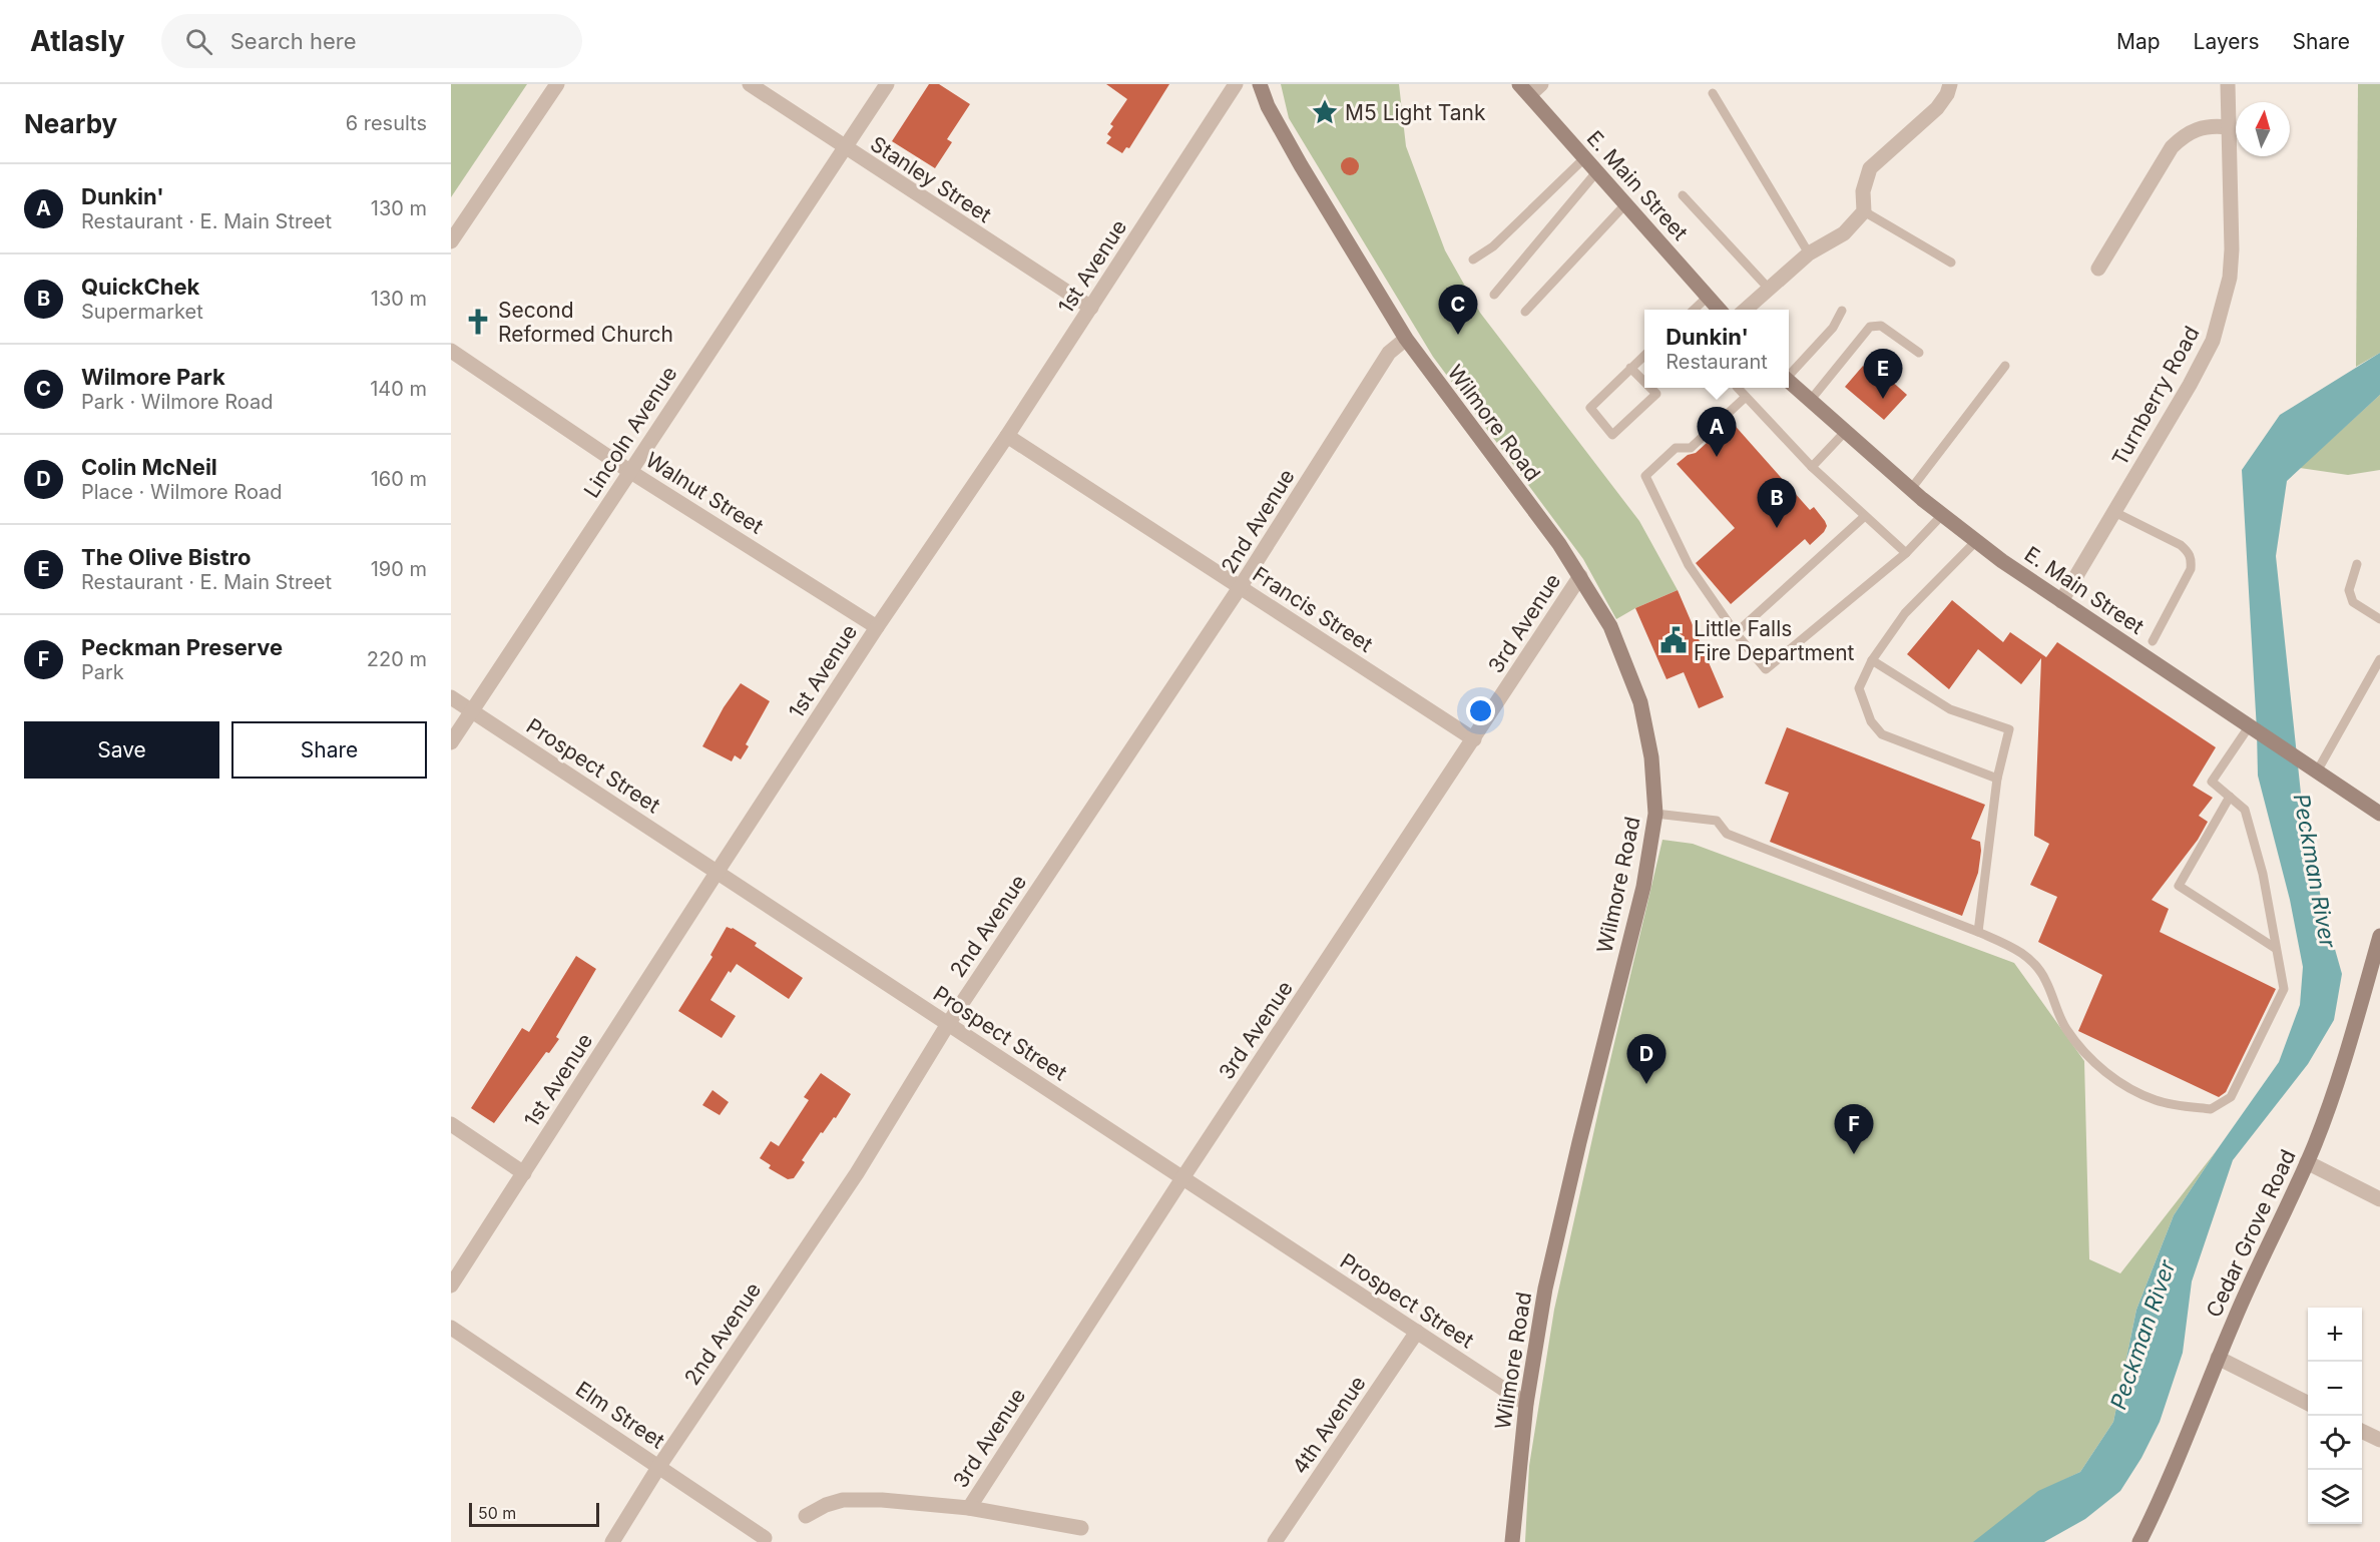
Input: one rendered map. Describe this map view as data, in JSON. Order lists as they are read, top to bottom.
{
  "streets": {
    "street": [
      "Stanley Street",
      "E. Main Street",
      "1st Avenue",
      "Turnberry Road",
      "Wilmore Road",
      "Lincoln Avenue",
      "Walnut Street",
      "2nd Avenue",
      "Francis Street",
      "3rd Avenue",
      "Prospect Street",
      "Cedar Grove Road",
      "Elm Street",
      "4th Avenue"
    ]
  },
  "crossings": [
    ["Stanley Street", "1st Avenue"],
    ["Stanley Street", "Lincoln Avenue"],
    ["E. Main Street", "Turnberry Road"],
    ["1st Avenue", "Walnut Street"],
    ["1st Avenue", "Francis Street"],
    ["1st Avenue", "Prospect Street"],
    ["Wilmore Road", "2nd Avenue"],
    ["Wilmore Road", "3rd Avenue"],
    ["Wilmore Road", "Prospect Street"],
    ["Lincoln Avenue", "Walnut Street"],
    ["Lincoln Avenue", "Prospect Street"],
    ["2nd Avenue", "Francis Street"],
    ["2nd Avenue", "Prospect Street"],
    ["2nd Avenue", "Elm Street"],
    ["Francis Street", "3rd Avenue"],
    ["3rd Avenue", "Prospect Street"],
    ["Prospect Street", "4th Avenue"]
  ],
  "water": ["Peckman River"],
  "places": {
    "place": ["M5 Light Tank"],
    "church": ["Second Reformed Church"],
    "public building": ["Little Falls Fire Department"]
  },
  "scale_bar": "50 m",
  "north": "top",
  "page": {
    "header": "Atlasly",
    "search": "Search here",
    "nav": ["Map", "Layers", "Share"],
    "heading": ["Nearby", "6 results"],
    "list": [
      {
        "mark": "A",
        "name": "Dunkin'",
        "note": "Restaurant · E. Main Street",
        "value": "130 m"
      },
      {
        "mark": "B",
        "name": "QuickChek",
        "note": "Supermarket",
        "value": "130 m"
      },
      {
        "mark": "C",
        "name": "Wilmore Park",
        "note": "Park · Wilmore Road",
        "value": "140 m"
      },
      {
        "mark": "D",
        "name": "Colin McNeil",
        "note": "Place · Wilmore Road",
        "value": "160 m"
      },
      {
        "mark": "E",
        "name": "The Olive Bistro",
        "note": "Restaurant · E. Main Street",
        "value": "190 m"
      },
      {
        "mark": "F",
        "name": "Peckman Preserve",
        "note": "Park",
        "value": "220 m"
      }
    ],
    "pins": [
      "C",
      "E",
      "A",
      "B",
      "D",
      "F"
    ],
    "popup": ["Dunkin'", "Restaurant"],
    "buttons": ["Save", "Share"],
    "map_buttons": ["+", "−"],
    "scale": "50 m"
  }
}
